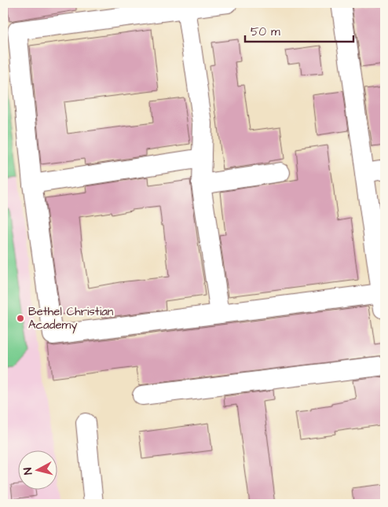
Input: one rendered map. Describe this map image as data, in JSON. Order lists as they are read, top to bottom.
{
  "places": ["Bethel Christian Academy"],
  "scale_bar": "50 m",
  "north": "left"
}
